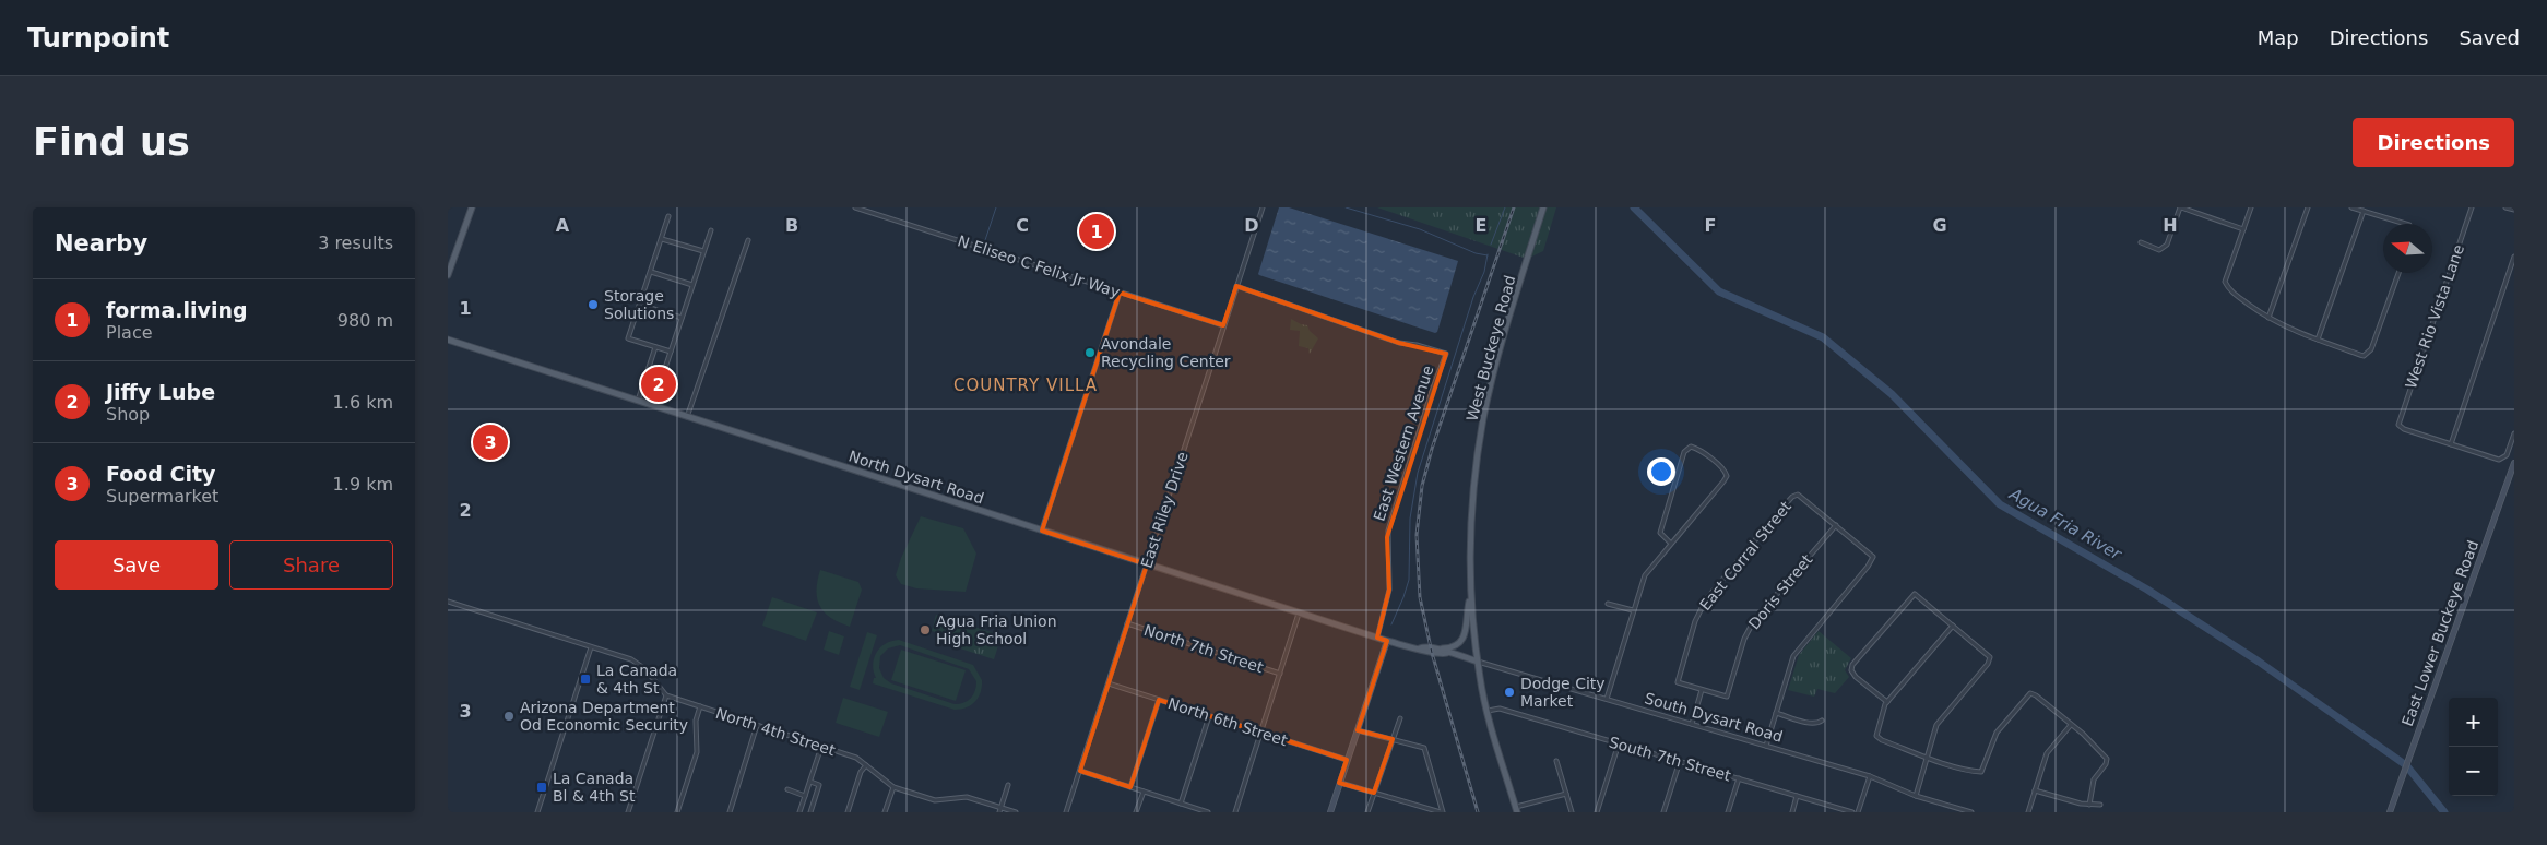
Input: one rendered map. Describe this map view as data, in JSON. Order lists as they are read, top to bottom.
{
  "streets": {
    "main road": [
      "West Buckeye Road",
      "North Dysart Road",
      "East Lower Buckeye Road",
      "South Dysart Road"
    ],
    "street": [
      "N Eliseo C Felix Jr Way",
      "West Rio Vista Lane",
      "East Western Avenue",
      "East Riley Drive",
      "East Corral Street",
      "Doris Street",
      "North 7th Street",
      "North 6th Street",
      "North 4th Street",
      "South 7th Street"
    ]
  },
  "crossings": [
    ["N Eliseo C Felix Jr Way", "East Riley Drive"],
    ["West Buckeye Road", "South Dysart Road"],
    ["West Buckeye Road", "South 7th Street"],
    ["East Western Avenue", "North Dysart Road"],
    ["East Western Avenue", "East Riley Drive"],
    ["East Western Avenue", "South Dysart Road"],
    ["North Dysart Road", "East Riley Drive"],
    ["North Dysart Road", "South Dysart Road"],
    ["East Riley Drive", "North 7th Street"],
    ["East Riley Drive", "North 6th Street"],
    ["East Corral Street", "Doris Street"]
  ],
  "districts": ["COUNTRY VILLA"],
  "water": ["Agua Fria River"],
  "places": {
    "other": [
      "Storage Solutions",
      "Avondale Recycling Center",
      "Agua Fria Union High School",
      "Dodge City Market",
      "Arizona Department Od Economic Security"
    ],
    "transit": ["La Canada & 4th St", "La Canada Bl & 4th St"]
  },
  "north": "left",
  "page": {
    "header": "Turnpoint",
    "nav": ["Map", "Directions", "Saved"],
    "buttons": [
      "Directions",
      ["Save", "Share"]
    ],
    "title": "Find us",
    "heading": ["Nearby", "3 results"],
    "pins": ["1", "2", "3"],
    "list": [
      {
        "mark": "1",
        "name": "forma.living",
        "note": "Place",
        "value": "980 m"
      },
      {
        "mark": "2",
        "name": "Jiffy Lube",
        "note": "Shop",
        "value": "1.6 km"
      },
      {
        "mark": "3",
        "name": "Food City",
        "note": "Supermarket",
        "value": "1.9 km"
      }
    ],
    "map_buttons": ["+", "−"]
  },
  "grid": {
    "columns": [
      "A",
      "B",
      "C",
      "D",
      "E",
      "F",
      "G",
      "H"
    ],
    "rows": ["1", "2", "3"]
  }
}
